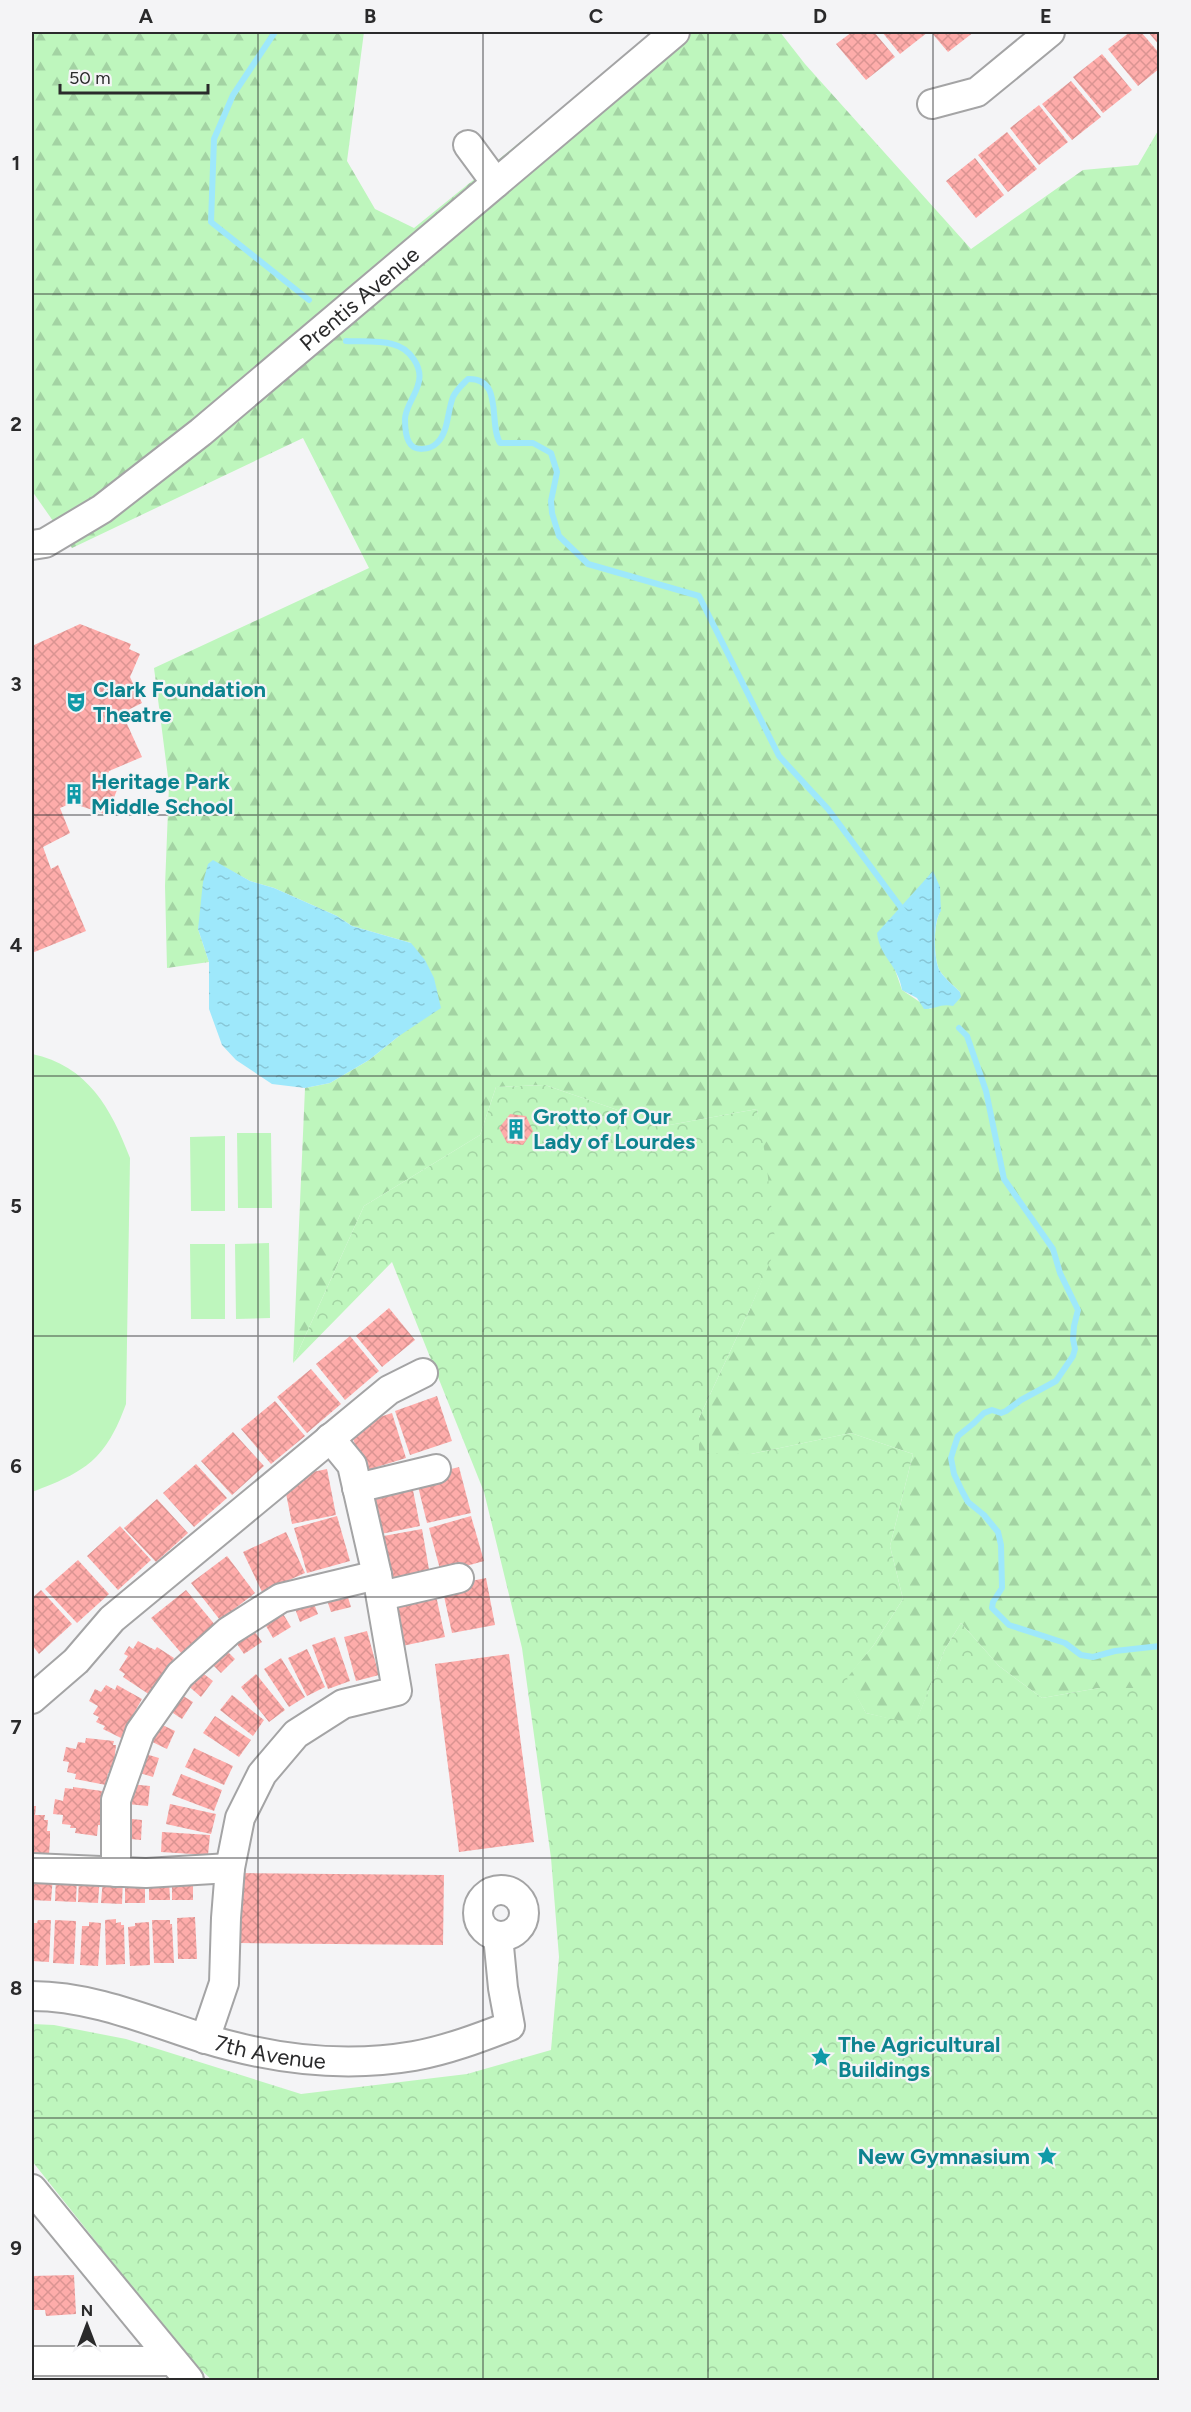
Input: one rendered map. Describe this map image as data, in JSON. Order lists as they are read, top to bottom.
{
  "streets": {
    "street": ["Prentis Avenue", "7th Avenue"]
  },
  "places": {
    "theatre": ["Clark Foundation Theatre"],
    "building": ["Heritage Park Middle School", "Grotto of Our Lady of Lourdes"],
    "place": ["The Agricultural Buildings", "New Gymnasium"]
  },
  "scale_bar": "50 m",
  "north": "top",
  "grid": {
    "columns": [
      "A",
      "B",
      "C",
      "D",
      "E"
    ],
    "rows": [
      "1",
      "2",
      "3",
      "4",
      "5",
      "6",
      "7",
      "8",
      "9"
    ]
  }
}
